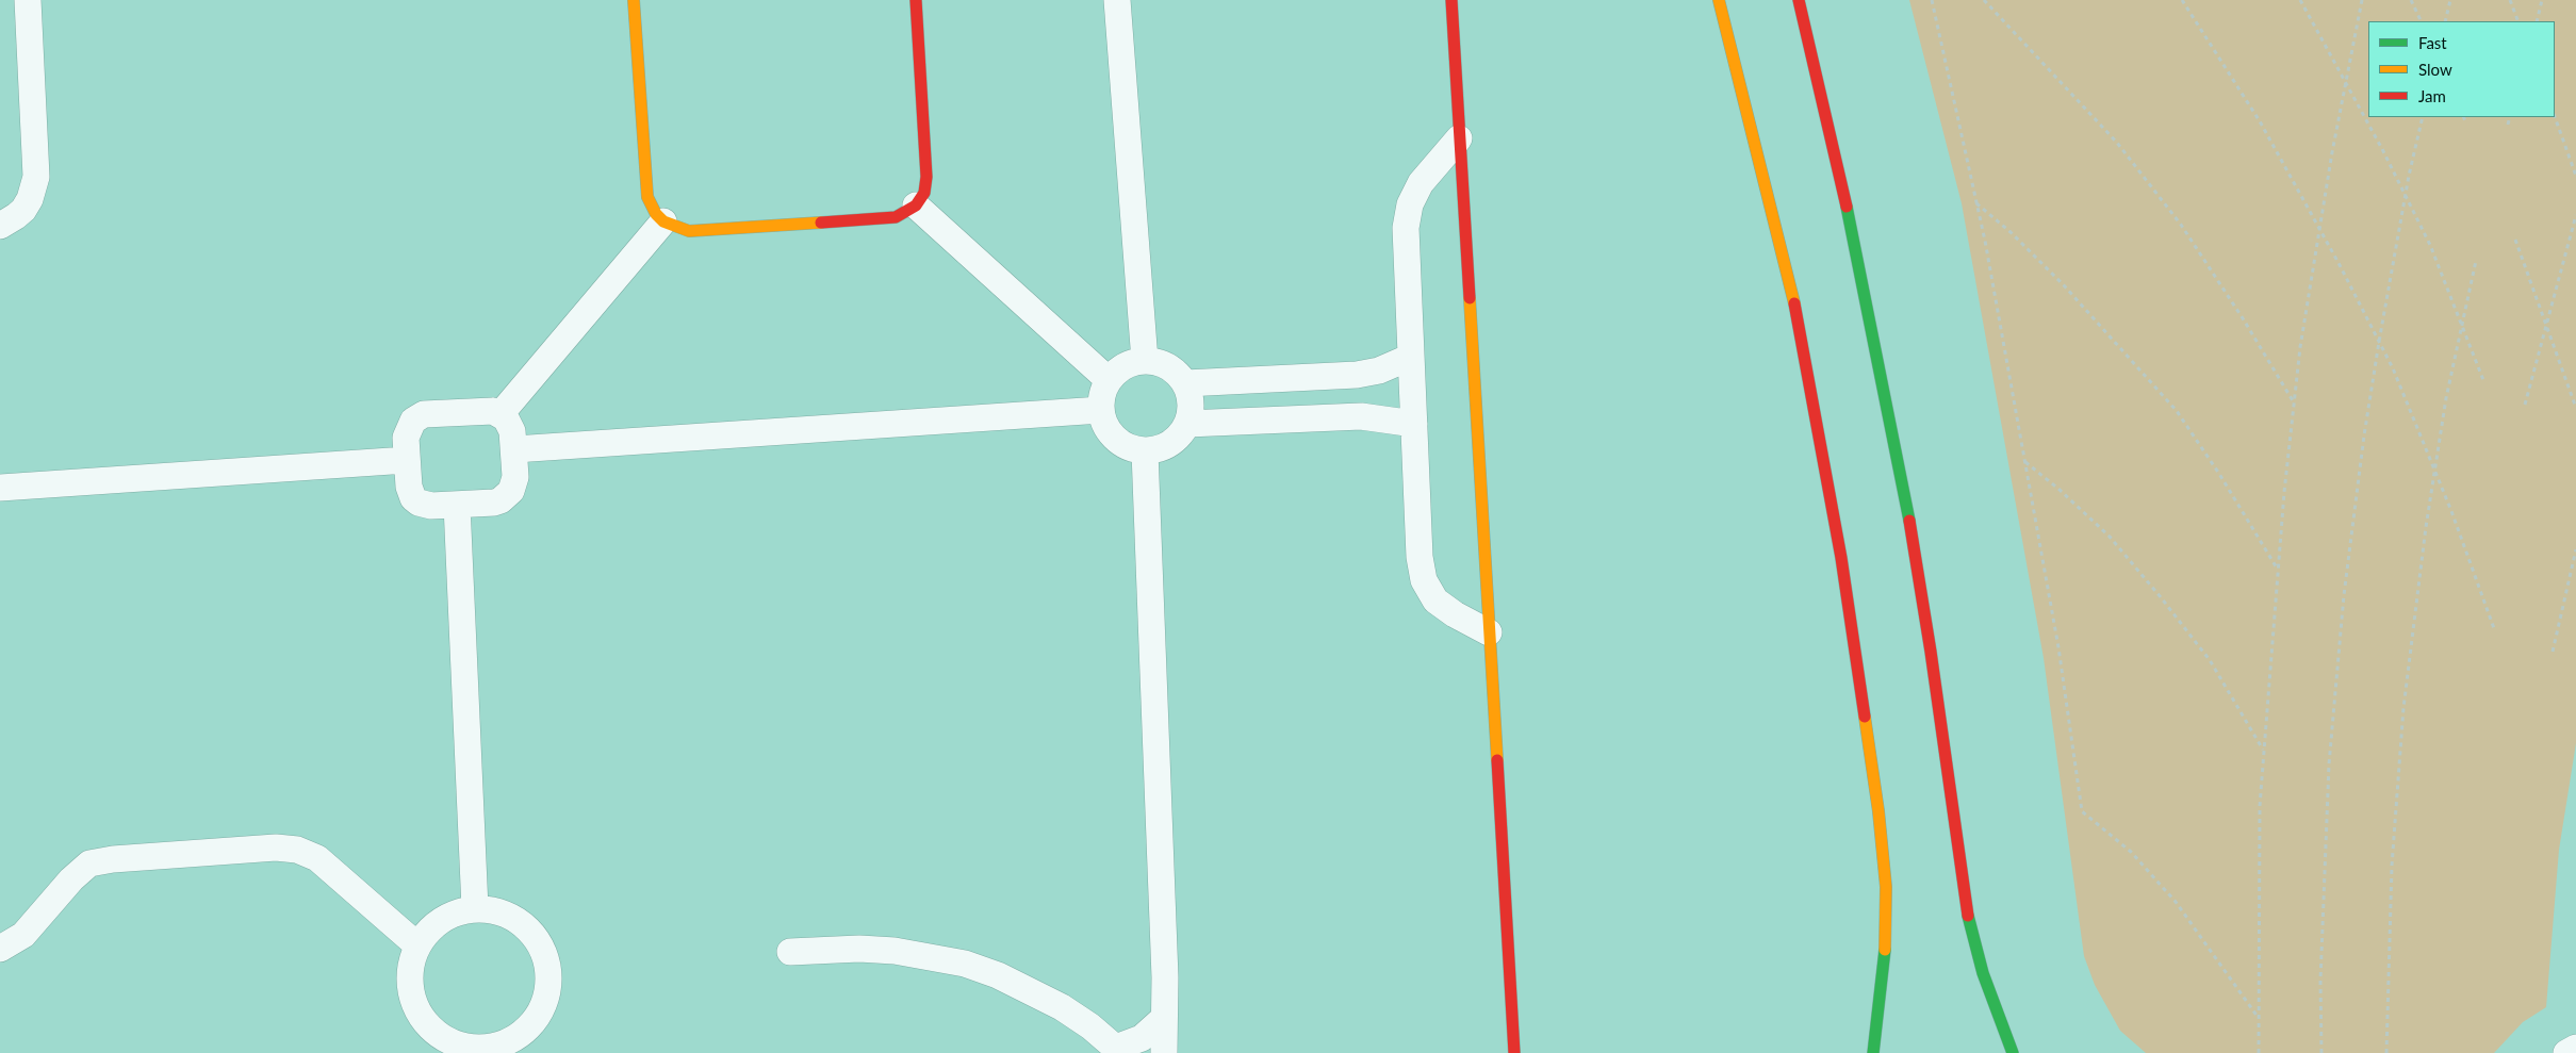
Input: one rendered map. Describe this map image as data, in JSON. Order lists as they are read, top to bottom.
{
  "legend": ["Fast", "Slow", "Jam"]
}
